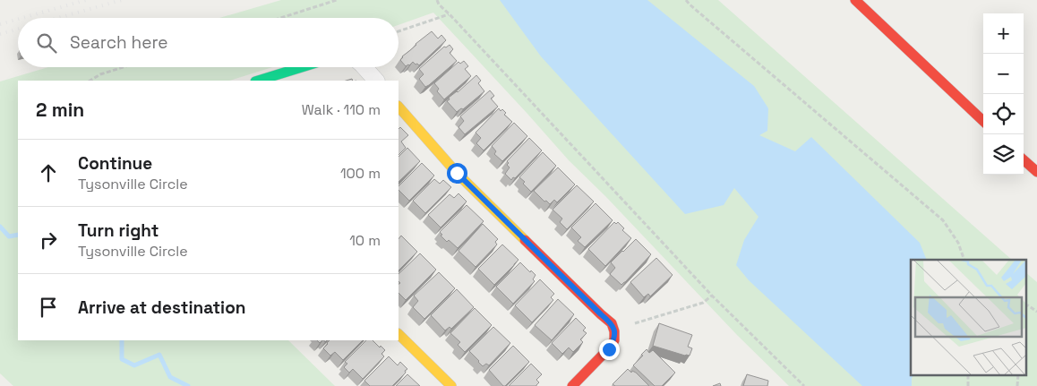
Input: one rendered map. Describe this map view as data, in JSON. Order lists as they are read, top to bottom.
{
  "page": {
    "map_buttons": ["+", "−"],
    "search": "Search here",
    "heading": ["2 min", "Walk · 110 m"],
    "list": [
      ["Continue", "Tysonville Circle", "100 m"],
      ["Turn right", "Tysonville Circle", "10 m"],
      "Arrive at destination"
    ]
  }
}
